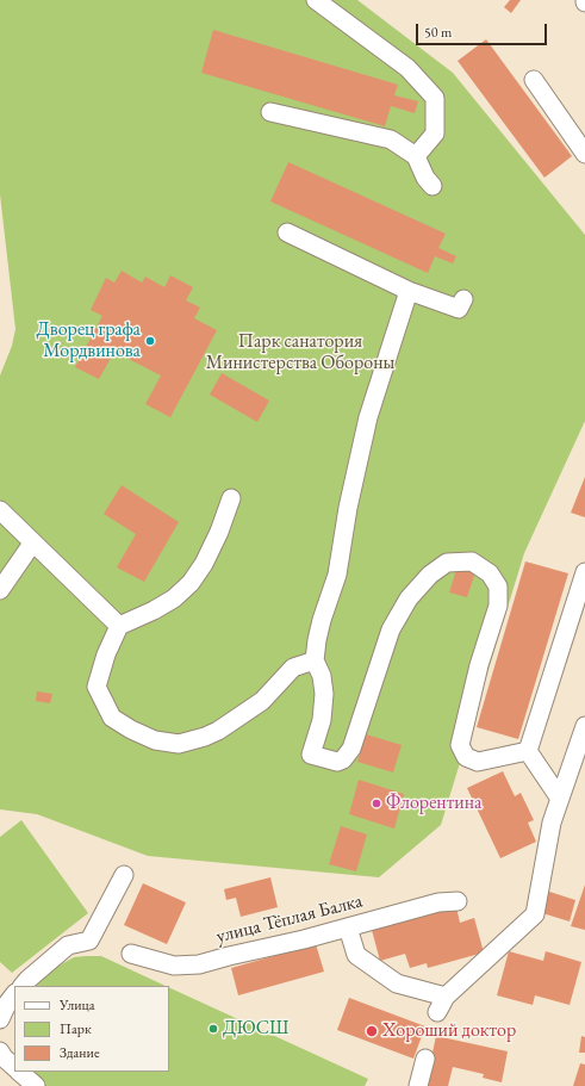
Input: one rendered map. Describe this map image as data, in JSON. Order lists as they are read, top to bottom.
{
  "streets": {
    "street": ["улица Тёплая Балка"]
  },
  "parks": ["Парк санатория Министерства Обороны"],
  "places": [
    "Дворец графа Мордвинова",
    "Флорентина",
    "ДЮСШ",
    "Хороший доктор"
  ],
  "legend": ["Улица", "Парк", "Здание"],
  "scale_bar": "50 m"
}
